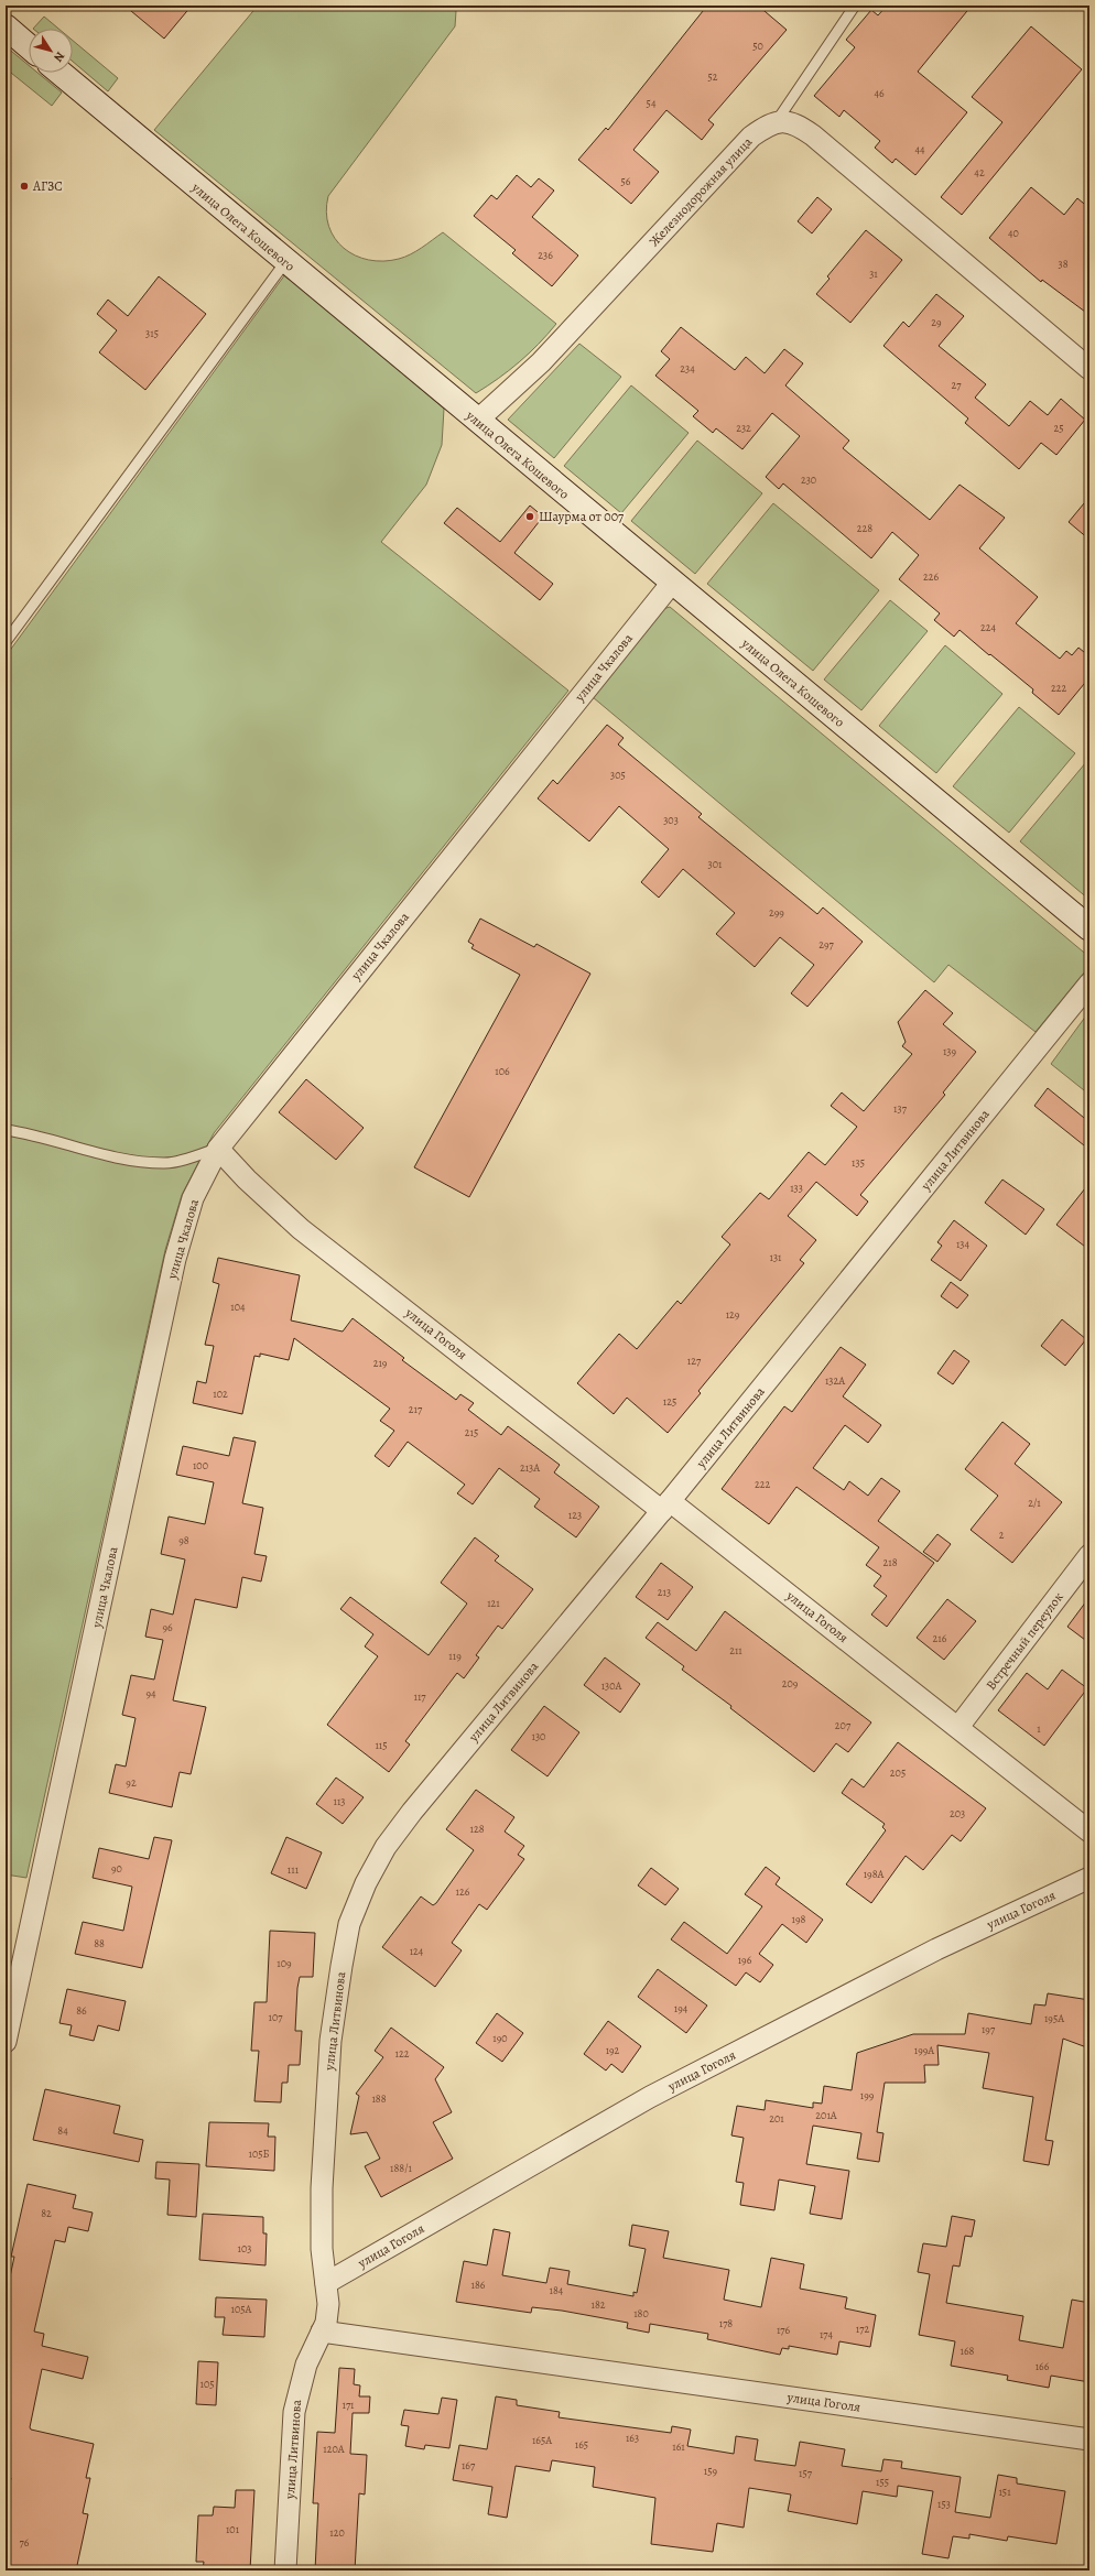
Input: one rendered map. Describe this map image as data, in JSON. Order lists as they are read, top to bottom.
{
  "streets": {
    "main road": ["улица Олега Кошевого"],
    "street": [
      "Железнодорожная улица",
      "улица Чкалова",
      "улица Литвинова",
      "улица Гоголя",
      "Встречный переулок"
    ]
  },
  "crossings": [
    ["Железнодорожная улица", "улица Олега Кошевого"],
    ["улица Олега Кошевого", "улица Чкалова"],
    ["улица Чкалова", "улица Гоголя"],
    ["улица Литвинова", "улица Гоголя"],
    ["улица Гоголя", "Встречный переулок"]
  ],
  "places": ["АГЗС", "Шаурма от 007"],
  "house_numbers": [
    "50",
    "52",
    "46",
    "54",
    "44",
    "42",
    "56",
    "40",
    "236",
    "38",
    "31",
    "29",
    "315",
    "234",
    "27",
    "232",
    "25",
    "230",
    "228",
    "226",
    "224",
    "222",
    "305",
    "303",
    "301",
    "299",
    "297",
    "139",
    "106",
    "137",
    "135",
    "133",
    "134",
    "131",
    "104",
    "129",
    "127",
    "219",
    "132А",
    "102",
    "125",
    "217",
    "215",
    "100",
    "213А",
    "222",
    "2/1",
    "123",
    "2",
    "98",
    "218",
    "213",
    "121",
    "96",
    "216",
    "211",
    "119",
    "209",
    "130А",
    "94",
    "117",
    "207",
    "1",
    "130",
    "115",
    "205",
    "92",
    "113",
    "203",
    "128",
    "90",
    "111",
    "198А",
    "126",
    "198",
    "88",
    "124",
    "196",
    "109",
    "194",
    "86",
    "107",
    "195А",
    "197",
    "190",
    "192",
    "199А",
    "122",
    "199",
    "188",
    "201А",
    "201",
    "84",
    "105Б",
    "188/1",
    "82",
    "103",
    "186",
    "184",
    "182",
    "105А",
    "180",
    "178",
    "172",
    "176",
    "174",
    "168",
    "166",
    "105",
    "171",
    "163",
    "165А",
    "165",
    "161",
    "120А",
    "167",
    "159",
    "157",
    "155",
    "151",
    "153",
    "101",
    "120",
    "76"
  ],
  "north": "bottom right"
}
